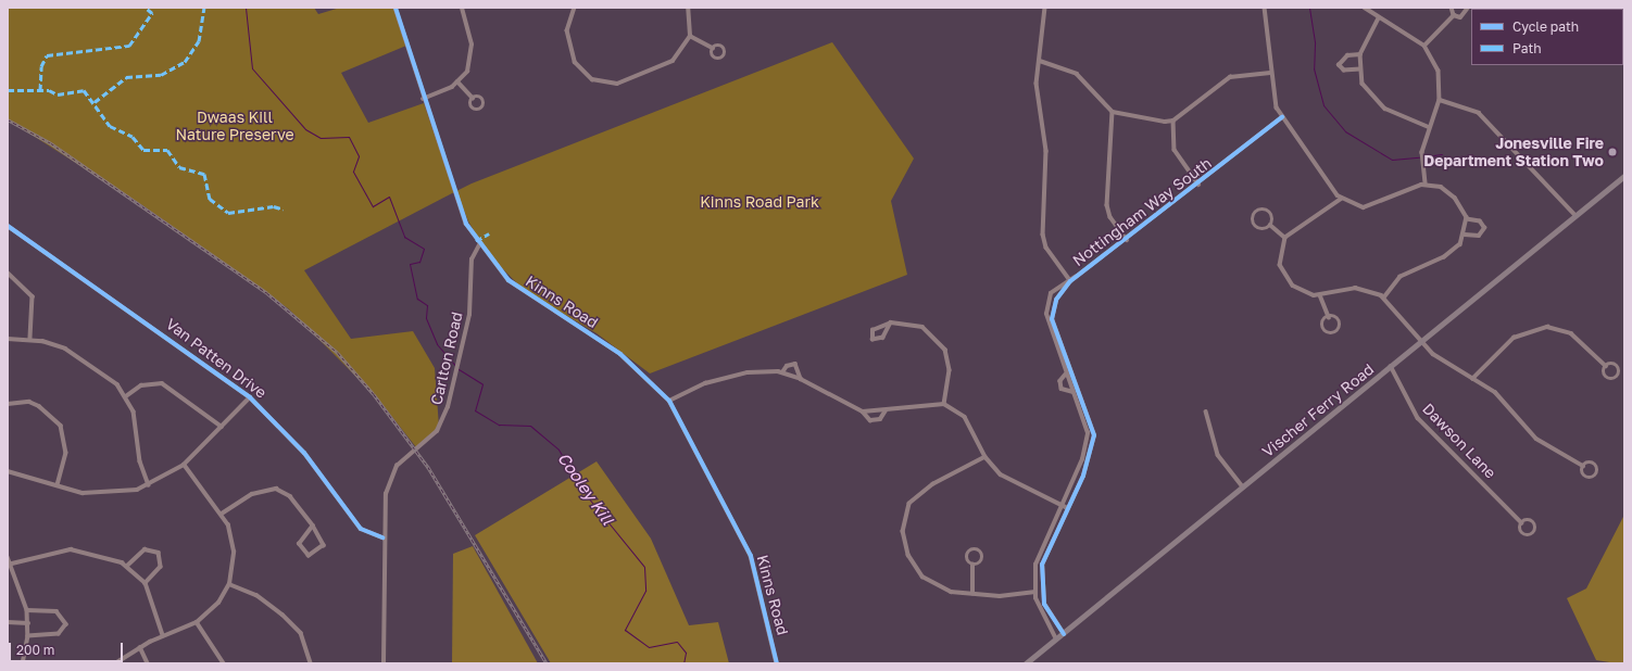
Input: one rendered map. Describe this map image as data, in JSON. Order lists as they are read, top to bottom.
{
  "streets": {
    "main road": ["Vischer Ferry Road"],
    "street": [
      "Nottingham Way South",
      "Kinns Road",
      "Van Patten Drive",
      "Carlton Road",
      "Dawson Lane"
    ]
  },
  "crossings": [
    ["Nottingham Way South", "Vischer Ferry Road"],
    ["Kinns Road", "Carlton Road"],
    ["Van Patten Drive", "Carlton Road"],
    ["Vischer Ferry Road", "Dawson Lane"]
  ],
  "water": ["Cooley Kill"],
  "parks": ["Dwaas Kill Nature Preserve", "Kinns Road Park"],
  "places": ["Jonesville Fire Department Station Two"],
  "legend": ["Cycle path", "Path"],
  "scale_bar": "200 m"
}
